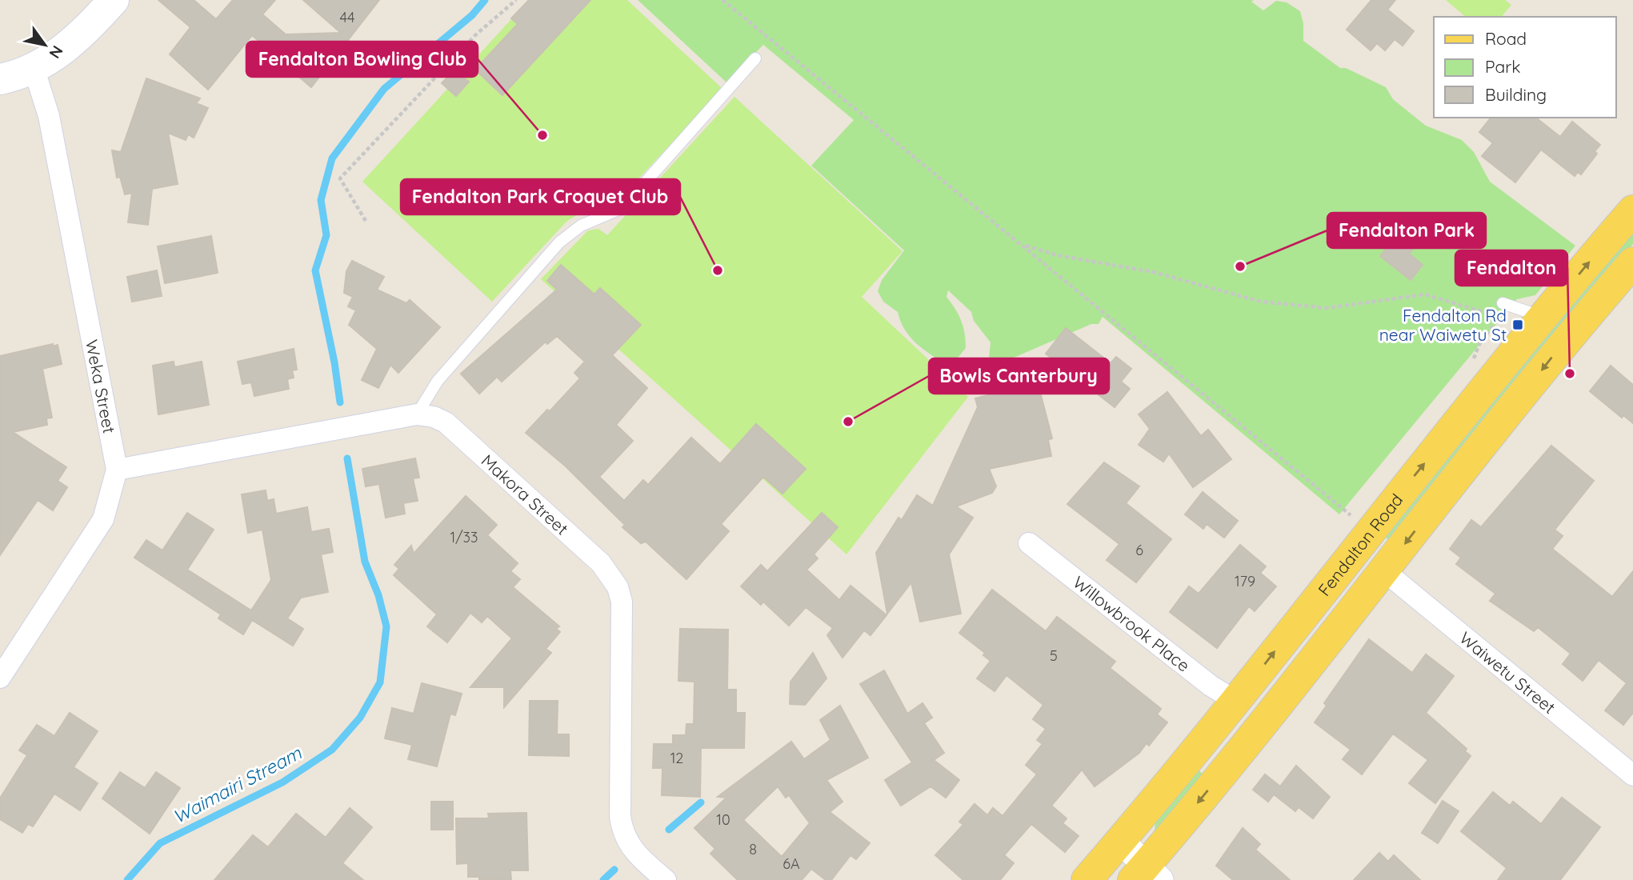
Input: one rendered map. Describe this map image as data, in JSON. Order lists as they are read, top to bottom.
{
  "streets": {
    "main road": ["Fendalton Road"],
    "street": [
      "Weka Street",
      "Makora Street",
      "Willowbrook Place",
      "Waiwetu Street"
    ]
  },
  "crossings": [
    ["Weka Street", "Makora Street"],
    ["Fendalton Road", "Willowbrook Place"],
    ["Fendalton Road", "Waiwetu Street"]
  ],
  "water": ["Waimairi Stream"],
  "places": {
    "other": [
      "Fendalton Bowling Club",
      "Fendalton Park",
      "Fendalton Park Croquet Club",
      "Fendalton",
      "Bowls Canterbury"
    ],
    "transit": ["Fendalton Rd near Waiwetu St"]
  },
  "house_numbers": [
    "44",
    "1/33",
    "6",
    "179",
    "5",
    "12",
    "10",
    "8",
    "6A"
  ],
  "legend": ["Road", "Park", "Building"],
  "north": "bottom right"
}
